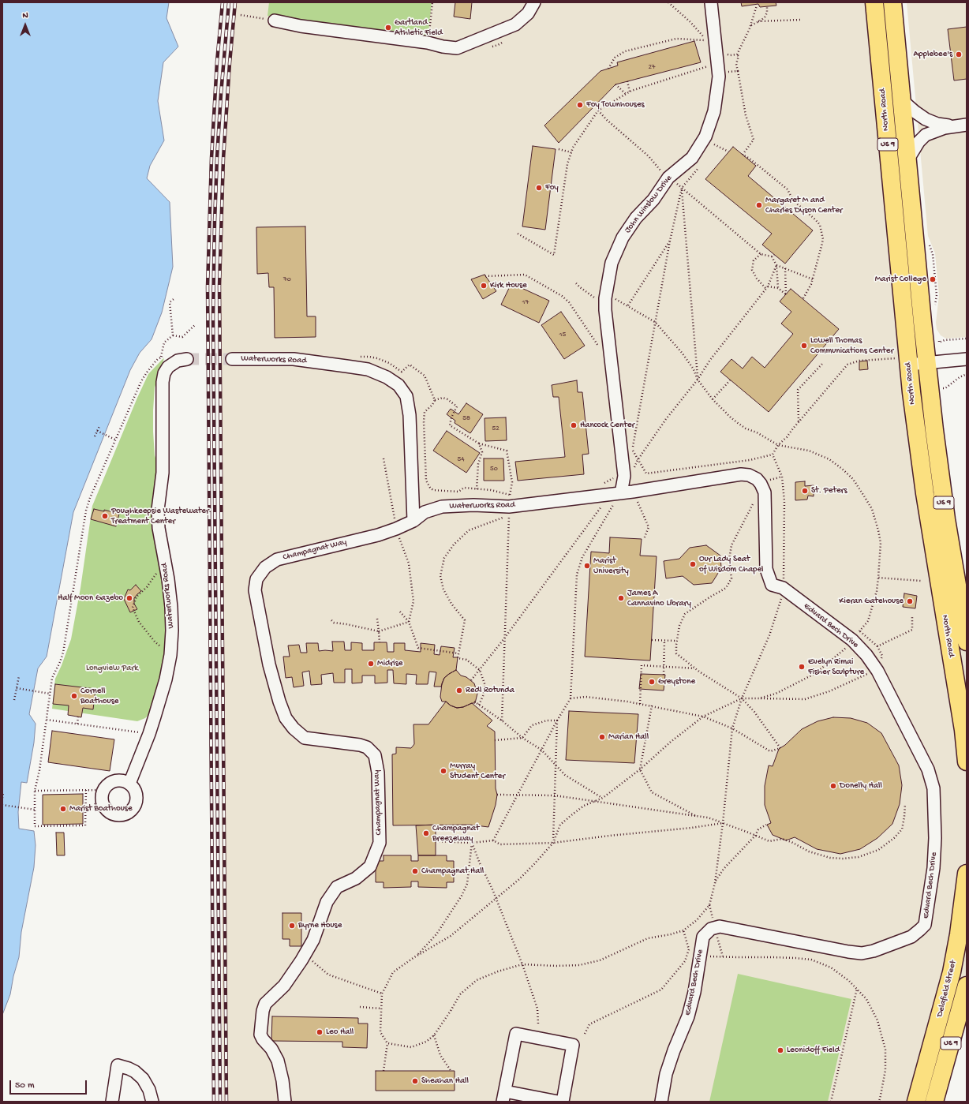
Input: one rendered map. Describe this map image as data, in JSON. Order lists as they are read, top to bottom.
{
  "streets": {
    "highway": ["North Road", "US 9", "Delafield Street"],
    "street": [
      "John Winslow Drive",
      "Waterworks Road",
      "Champagnat Way",
      "Edvard Bech Drive"
    ]
  },
  "crossings": [
    ["John Winslow Drive", "Waterworks Road"],
    ["Waterworks Road", "Champagnat Way"],
    ["Waterworks Road", "Edvard Bech Drive"]
  ],
  "parks": ["Longview Park"],
  "places": [
    "Gartland Athletic Field",
    "Applebee's",
    "Foy Townhouses",
    "Foy",
    "Margaret M and Charles Dyson Center",
    "Marist College",
    "Kirk House",
    "Lowell Thomas Communications Center",
    "Hancock Center",
    "St. Peters",
    "Poughkeepsie Wastewater Treatment Center",
    "Our Lady Seat of Wisdom Chapel",
    "Marist University",
    "Half Moon Gazebo",
    "James A Cannavino Library",
    "Kieran Gatehouse",
    "Midrise",
    "Evelyn Rimai Fisher Sculpture",
    "Greystone",
    "Redl Rotunda",
    "Cornell Boathouse",
    "Marian Hall",
    "Murray Student Center",
    "Donelly Hall",
    "Marist Boathouse",
    "Champagnat Breezeway",
    "Champagnat Hall",
    "Byrne House",
    "Leo Hall",
    "Leonidoff Field",
    "Sheahan Hall"
  ],
  "house_numbers": [
    "27",
    "70",
    "17",
    "15",
    "58",
    "52",
    "54",
    "50"
  ],
  "scale_bar": "50 m",
  "north": "top"
}
